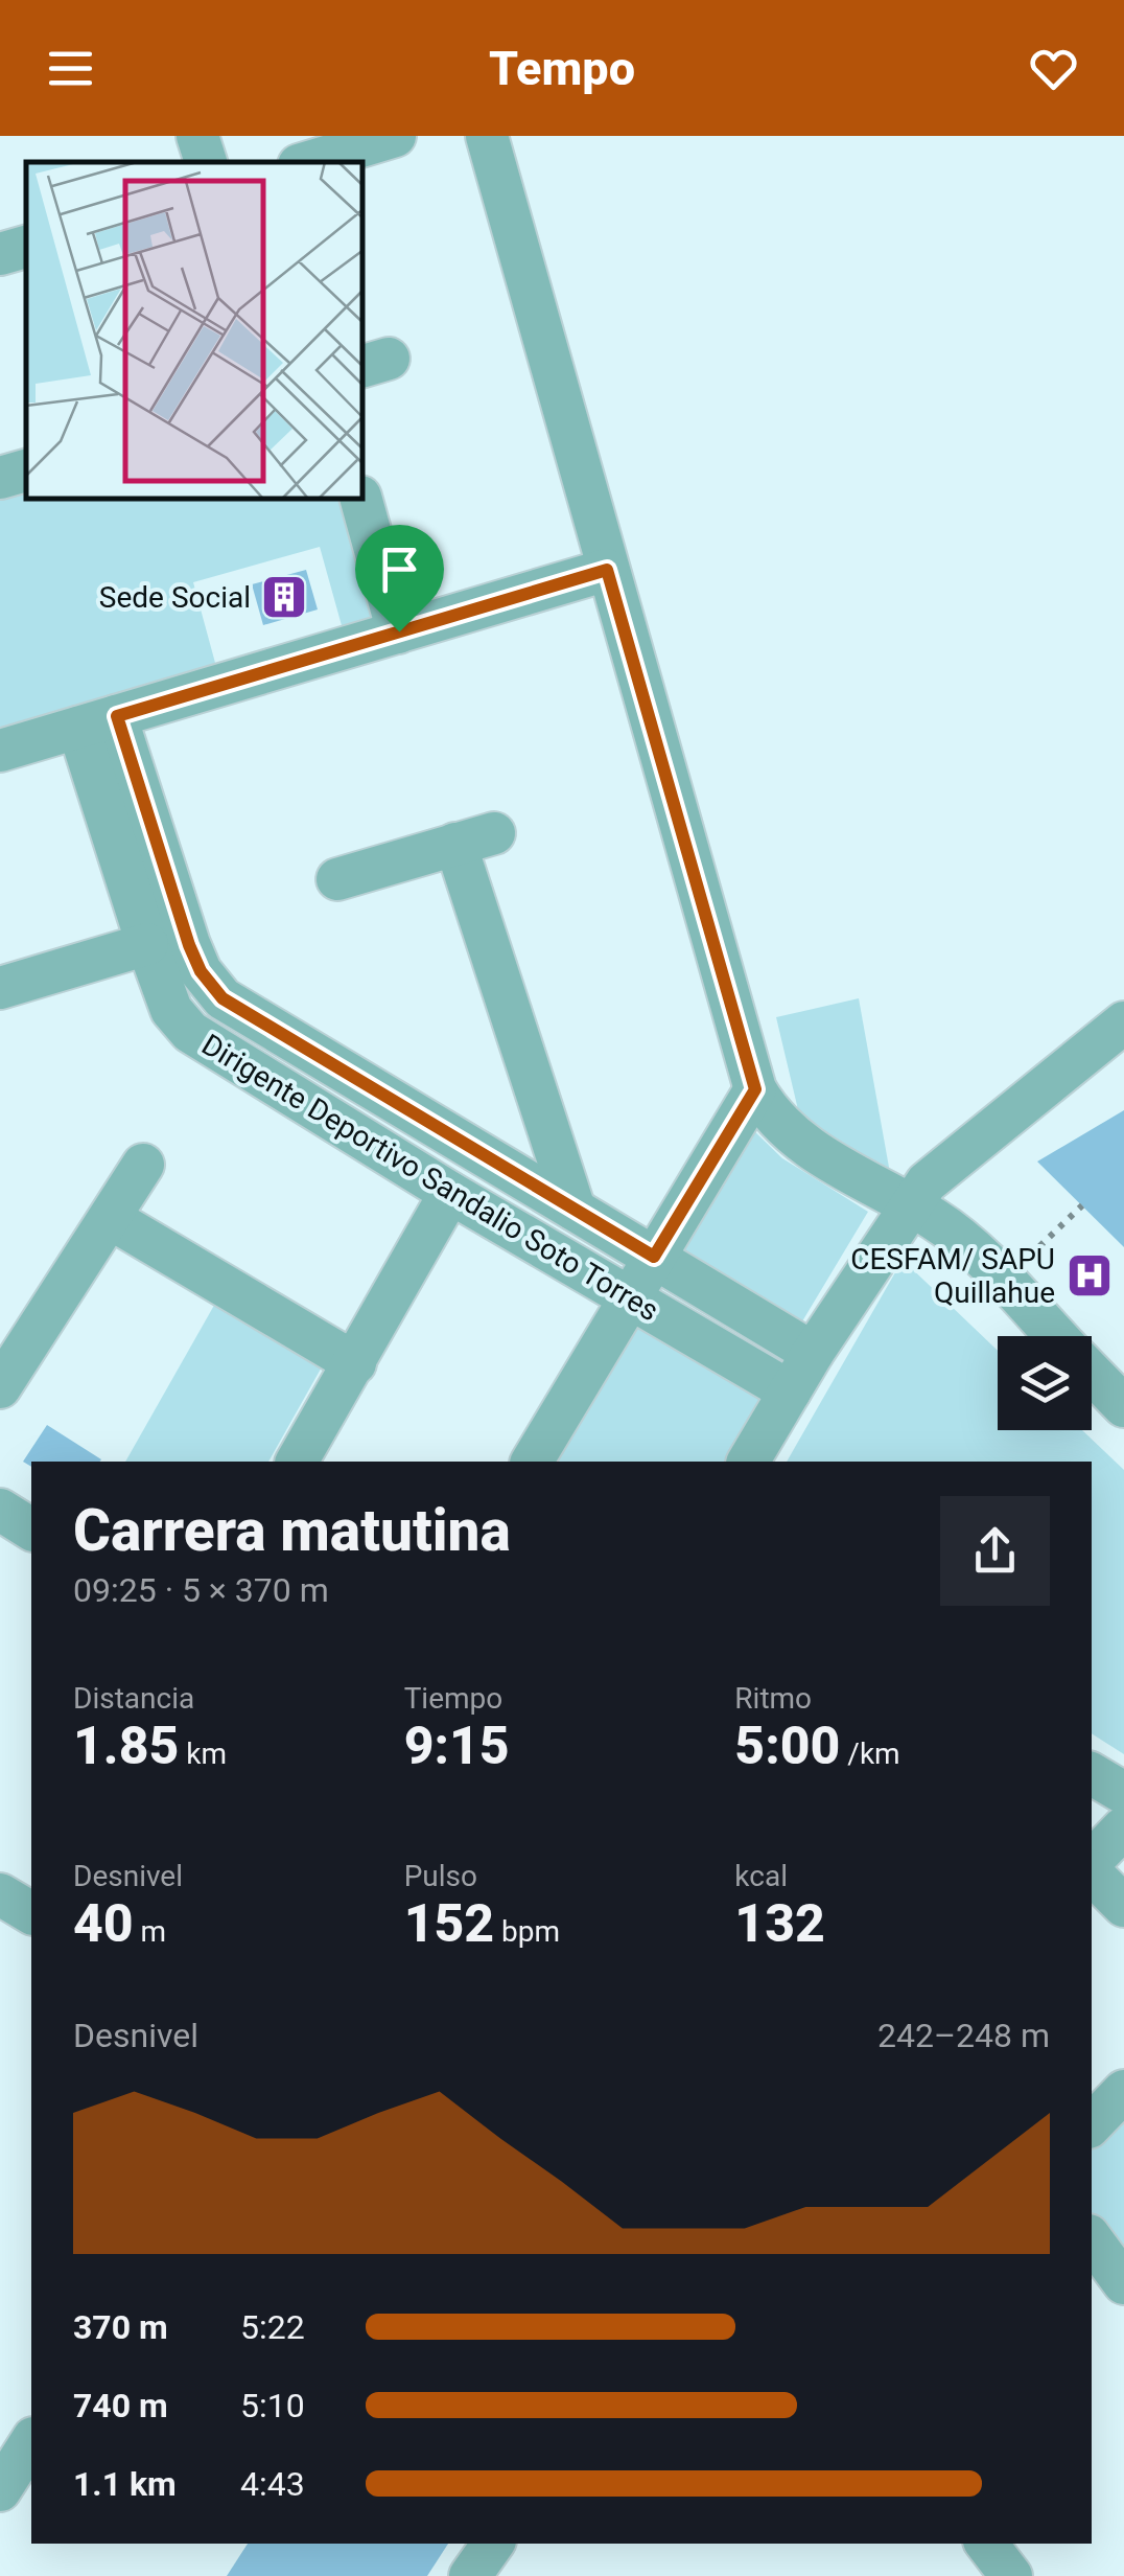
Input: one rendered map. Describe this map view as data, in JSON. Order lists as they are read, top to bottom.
{
  "streets": {
    "street": ["Dirigente Deportivo Sandalio Soto Torres"]
  },
  "places": {
    "building": ["Sede Social"],
    "hospital": ["CESFAM/ SAPU Quillahue"]
  },
  "page": {
    "header": "Tempo",
    "heading": ["Carrera matutina", "09:25 · 5 × 370 m"],
    "stats": [
      ["Distancia", "1.85 km"],
      ["Tiempo", "9:15"],
      ["Ritmo", "5:00 /km"],
      ["Desnivel", "40 m"],
      ["Pulso", "152 bpm"],
      ["kcal", "132"]
    ],
    "chart": ["Desnivel", "242–248 m"],
    "list": [
      {
        "name": "370 m",
        "note": "5:22"
      },
      {
        "name": "740 m",
        "note": "5:10"
      },
      {
        "name": "1.1 km",
        "note": "4:43"
      }
    ]
  }
}
